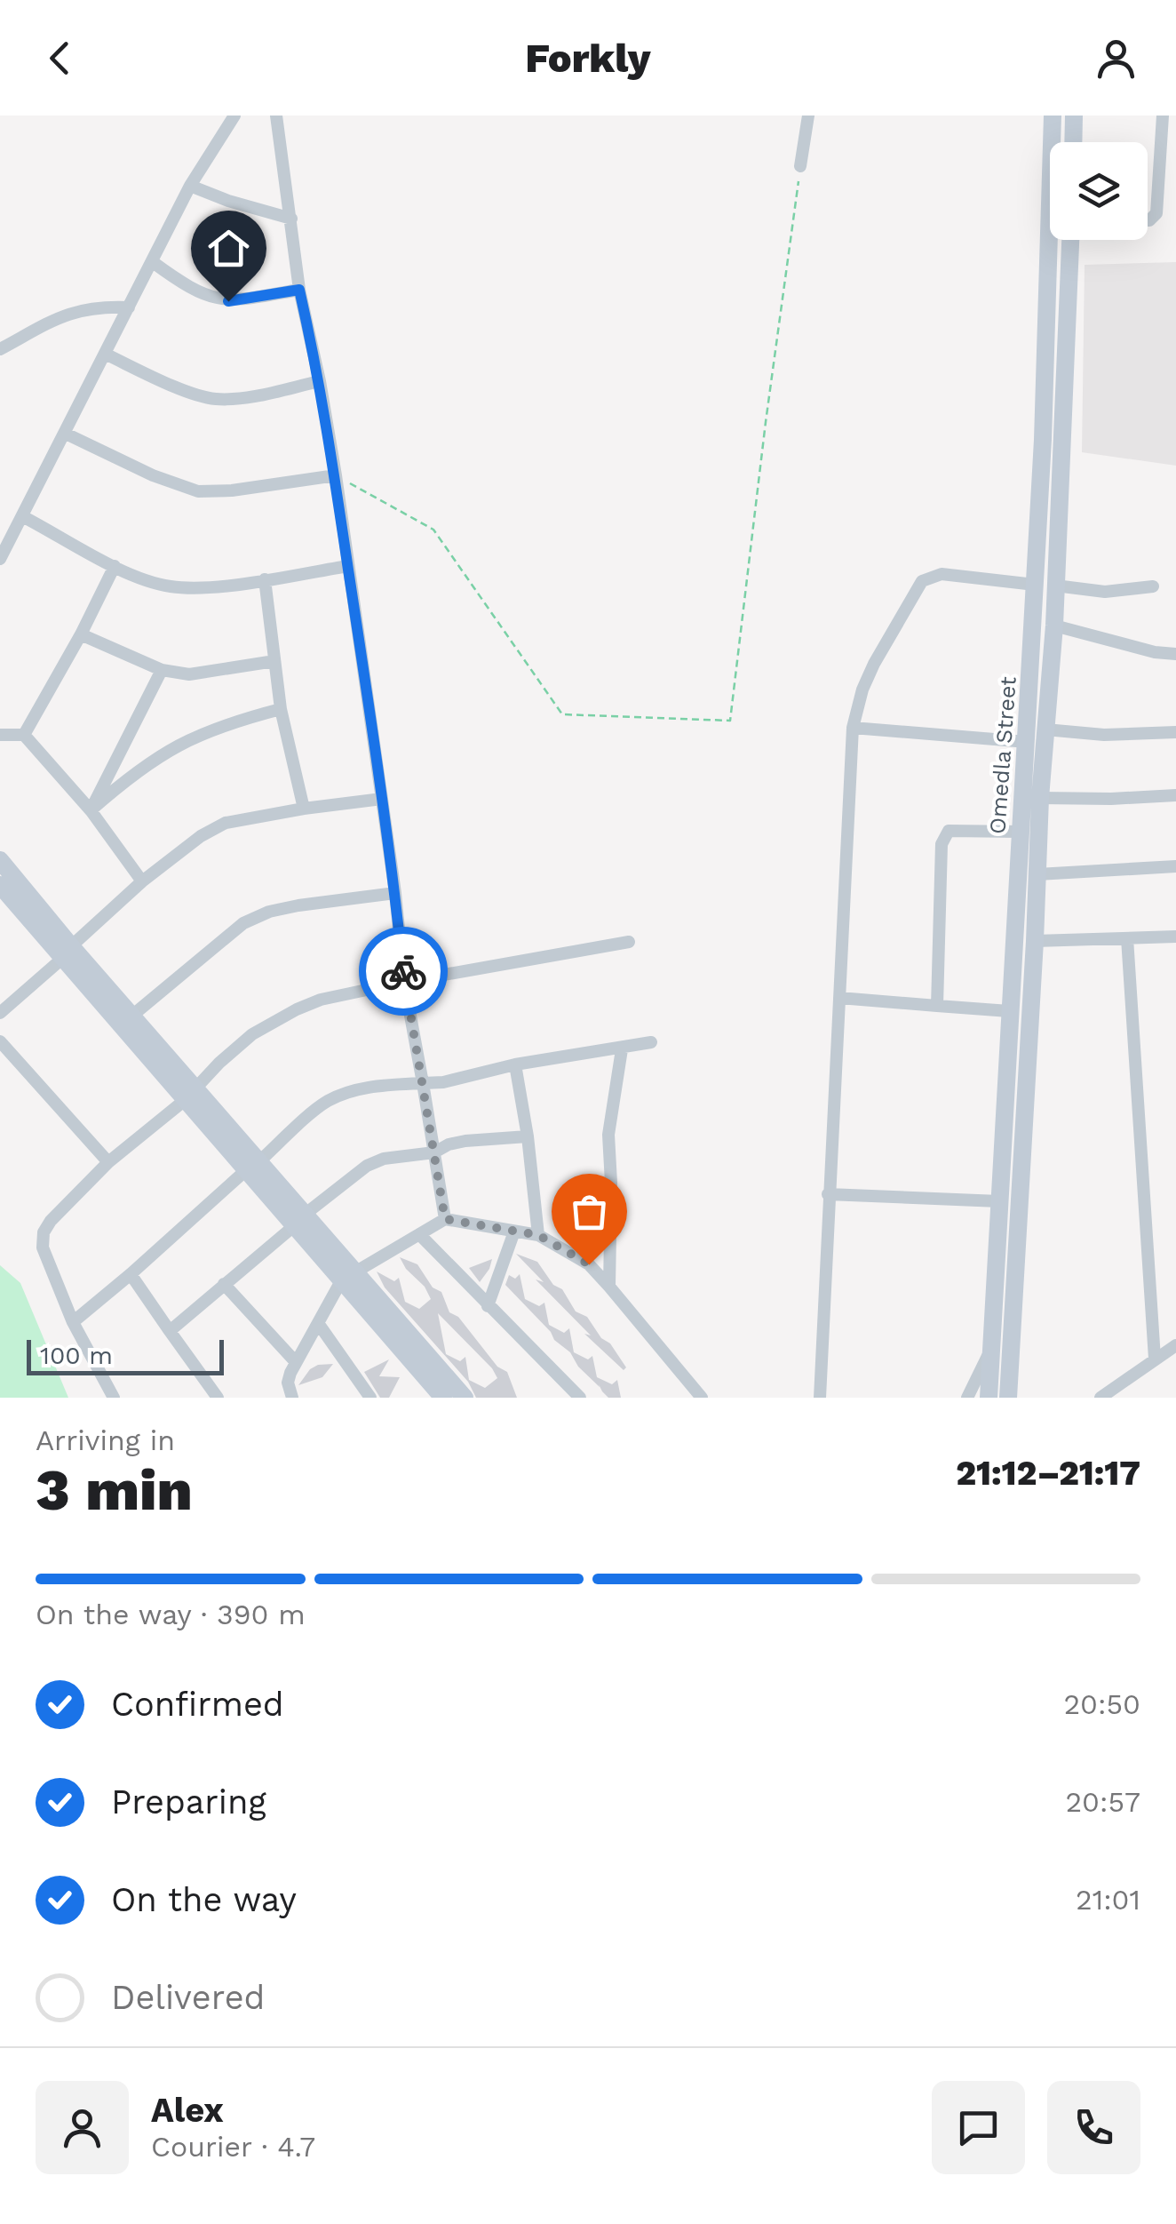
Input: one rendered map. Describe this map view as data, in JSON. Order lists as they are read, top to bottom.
{
  "streets": {
    "main road": ["Omedla Street"]
  },
  "scale_bar": "100 m",
  "page": {
    "header": "Forkly",
    "scale": "100 m",
    "heading": ["3 min", "Arriving in", "21:12–21:17"],
    "panel": ["Alex", "Courier · 4.7"],
    "bar": "On the way · 390 m",
    "list": [
      ["Confirmed", "20:50"],
      ["Preparing", "20:57"],
      ["On the way", "21:01"],
      "Delivered"
    ]
  }
}
